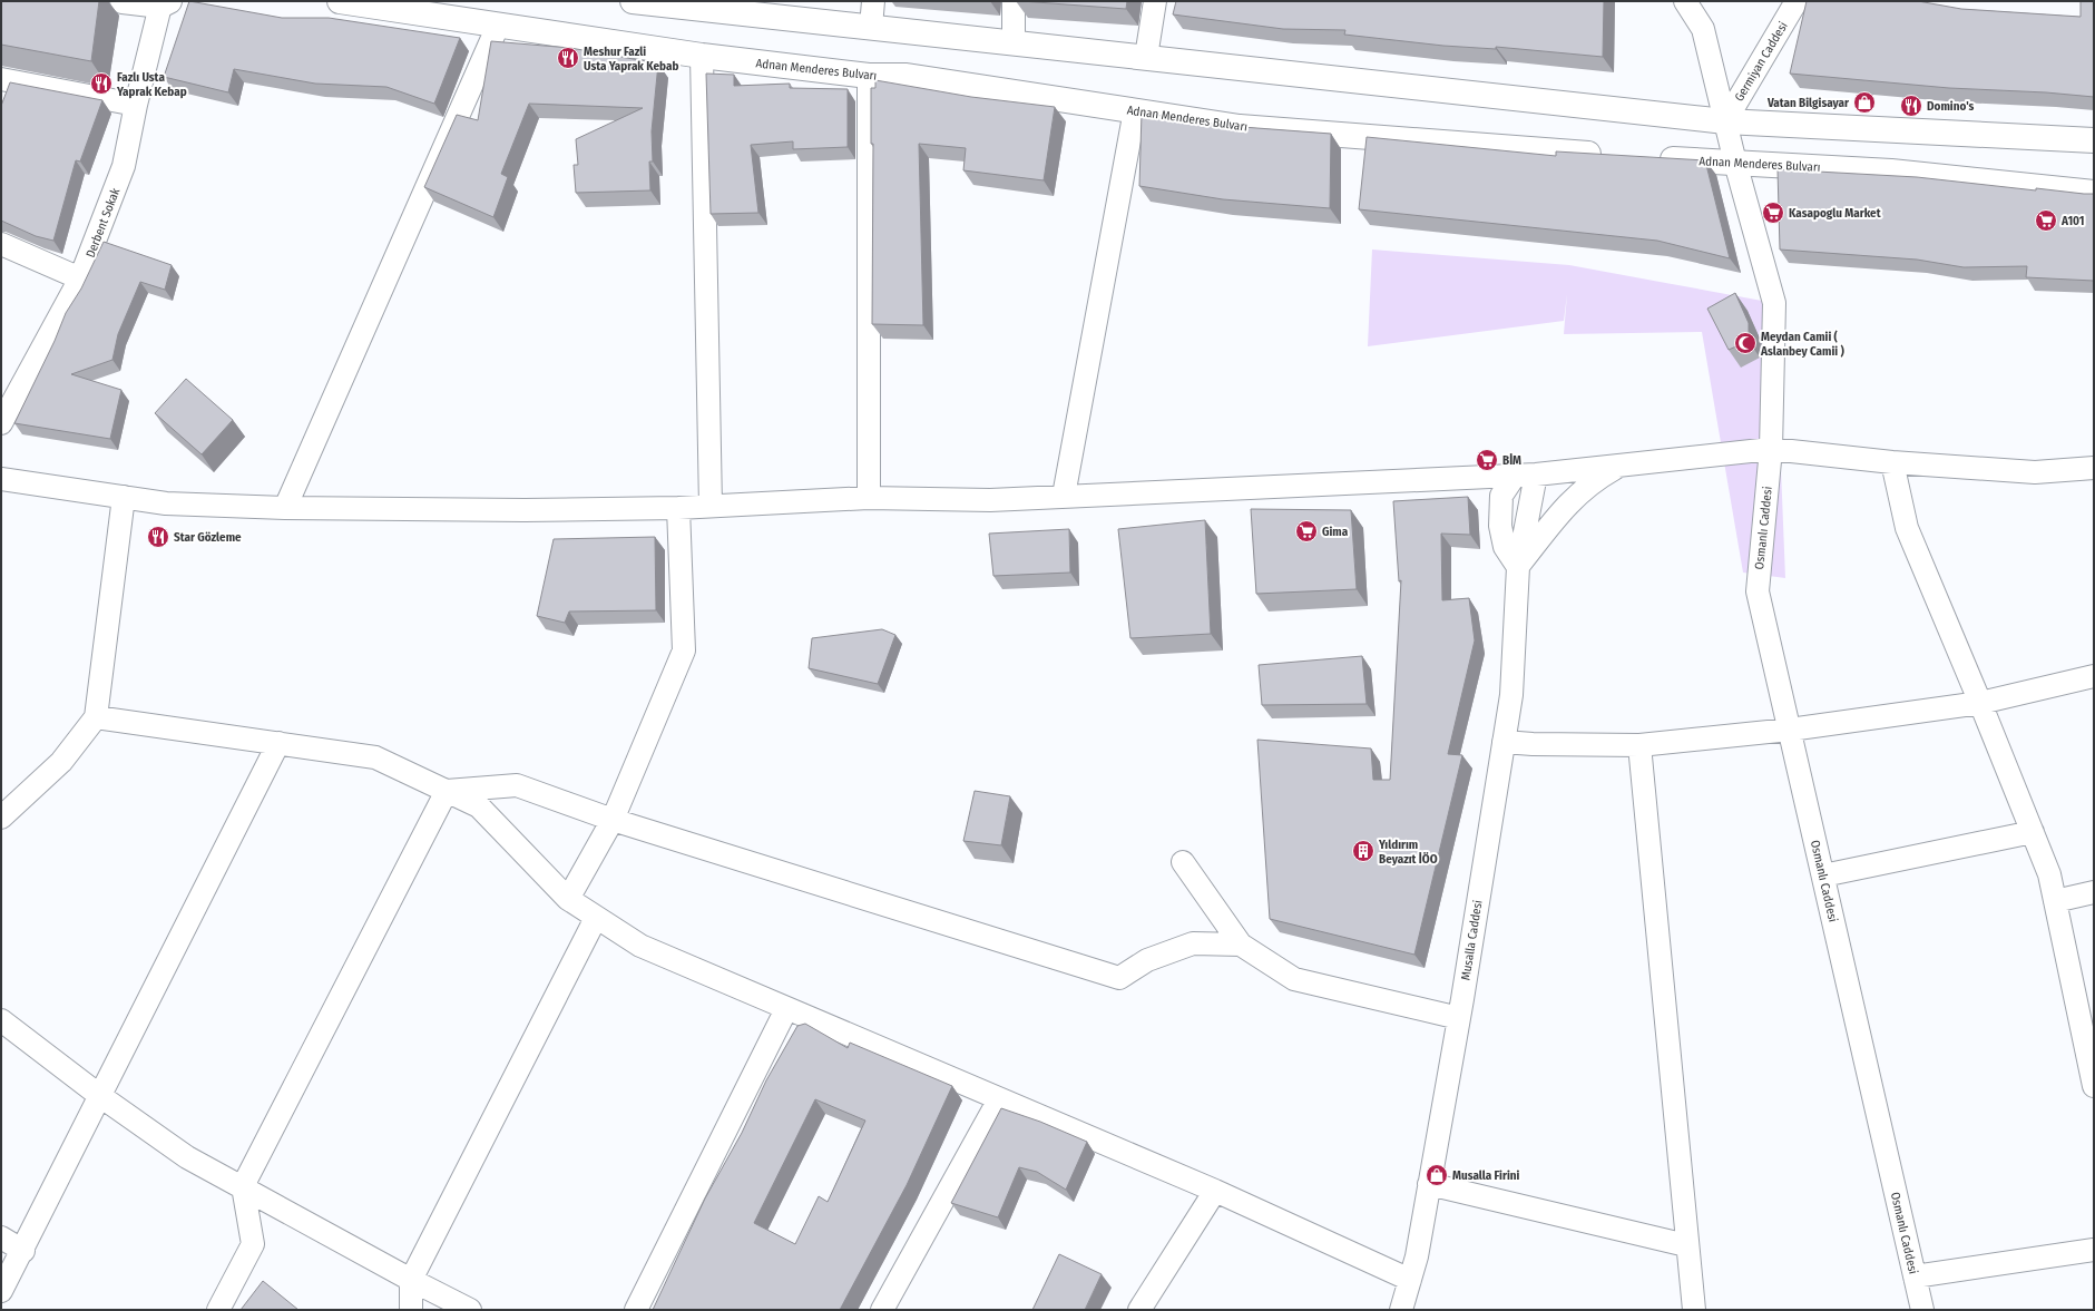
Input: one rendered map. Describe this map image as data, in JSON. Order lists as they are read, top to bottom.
{
  "streets": {
    "main road": ["Adnan Menderes Bulvarı"],
    "street": [
      "Germiyan Caddesi",
      "Derbent Sokak",
      "Osmanlı Caddesi",
      "Musalla Caddesi"
    ]
  },
  "crossings": [
    ["Germiyan Caddesi", "Osmanlı Caddesi"],
    ["Adnan Menderes Bulvarı", "Osmanlı Caddesi"]
  ],
  "places": {
    "restaurant": [
      "Meshur Fazli Usta Yaprak Kebab",
      "Fazlı Usta Yaprak Kebap",
      "Domino's",
      "Star Gözleme"
    ],
    "shop": ["Vatan Bilgisayar", "Musalla Firini"],
    "supermarket": [
      "Kasapoglu Market",
      "A101",
      "BİM",
      "Gima"
    ],
    "mosque": ["Meydan Camii ( Aslanbey Camii )"],
    "building": ["Yıldırım Beyazıt İÖO"]
  }
}
